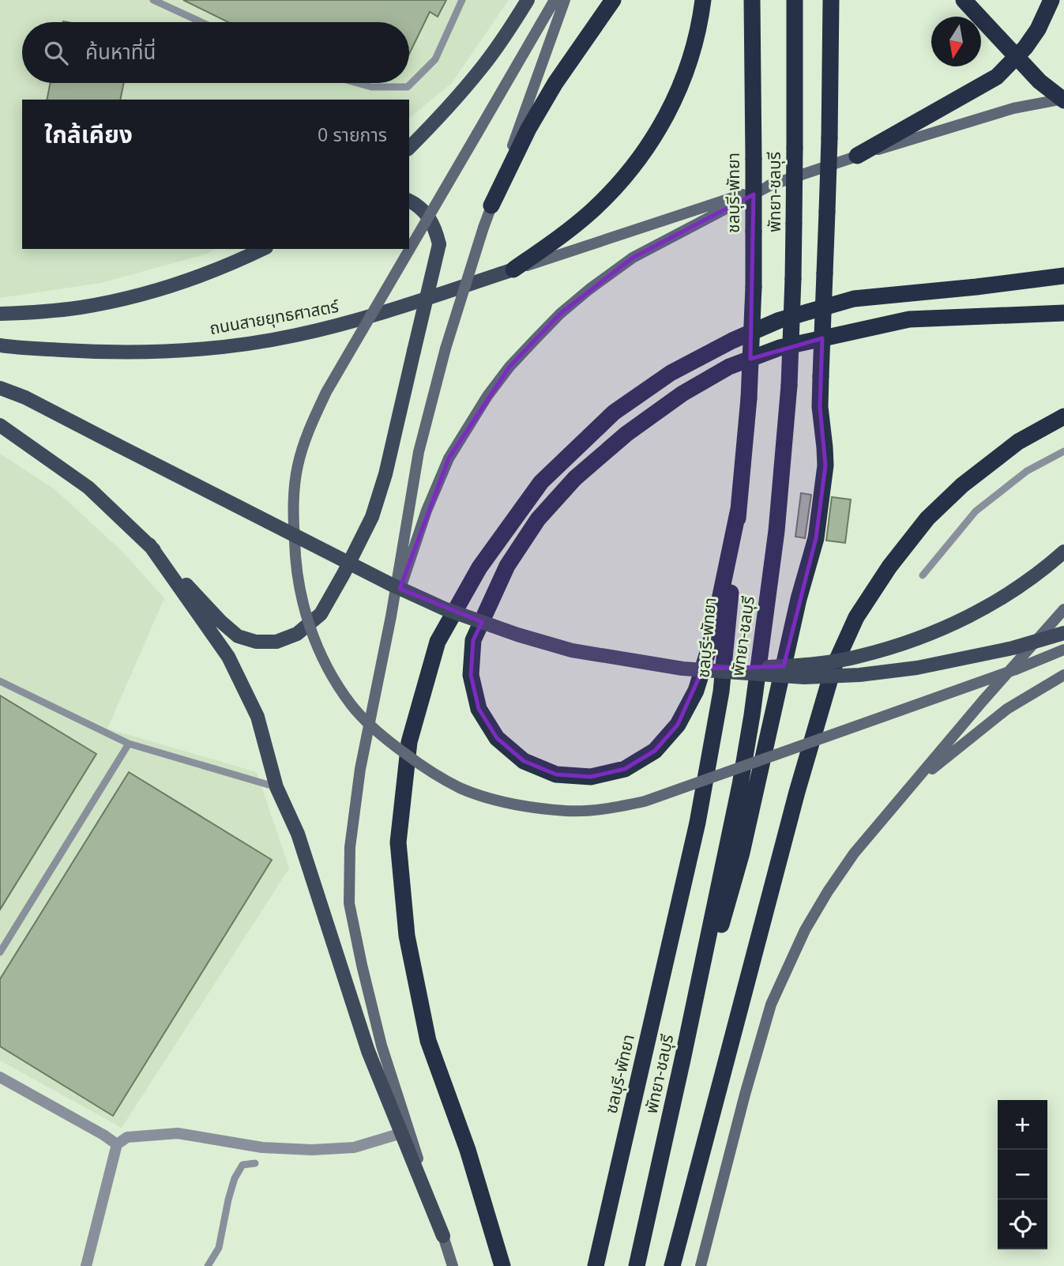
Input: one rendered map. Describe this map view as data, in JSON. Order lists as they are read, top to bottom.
{
  "streets": {
    "highway": ["พัทยา-ชลบุรี", "ชลบุรี-พัทยา"],
    "main road": ["ถนนสายยุทธศาสตร์"]
  },
  "north": "bottom",
  "page": {
    "search": "ค้นหาที่นี่",
    "heading": ["ใกล้เคียง", "0 รายการ"],
    "map_buttons": ["+", "−"]
  }
}
